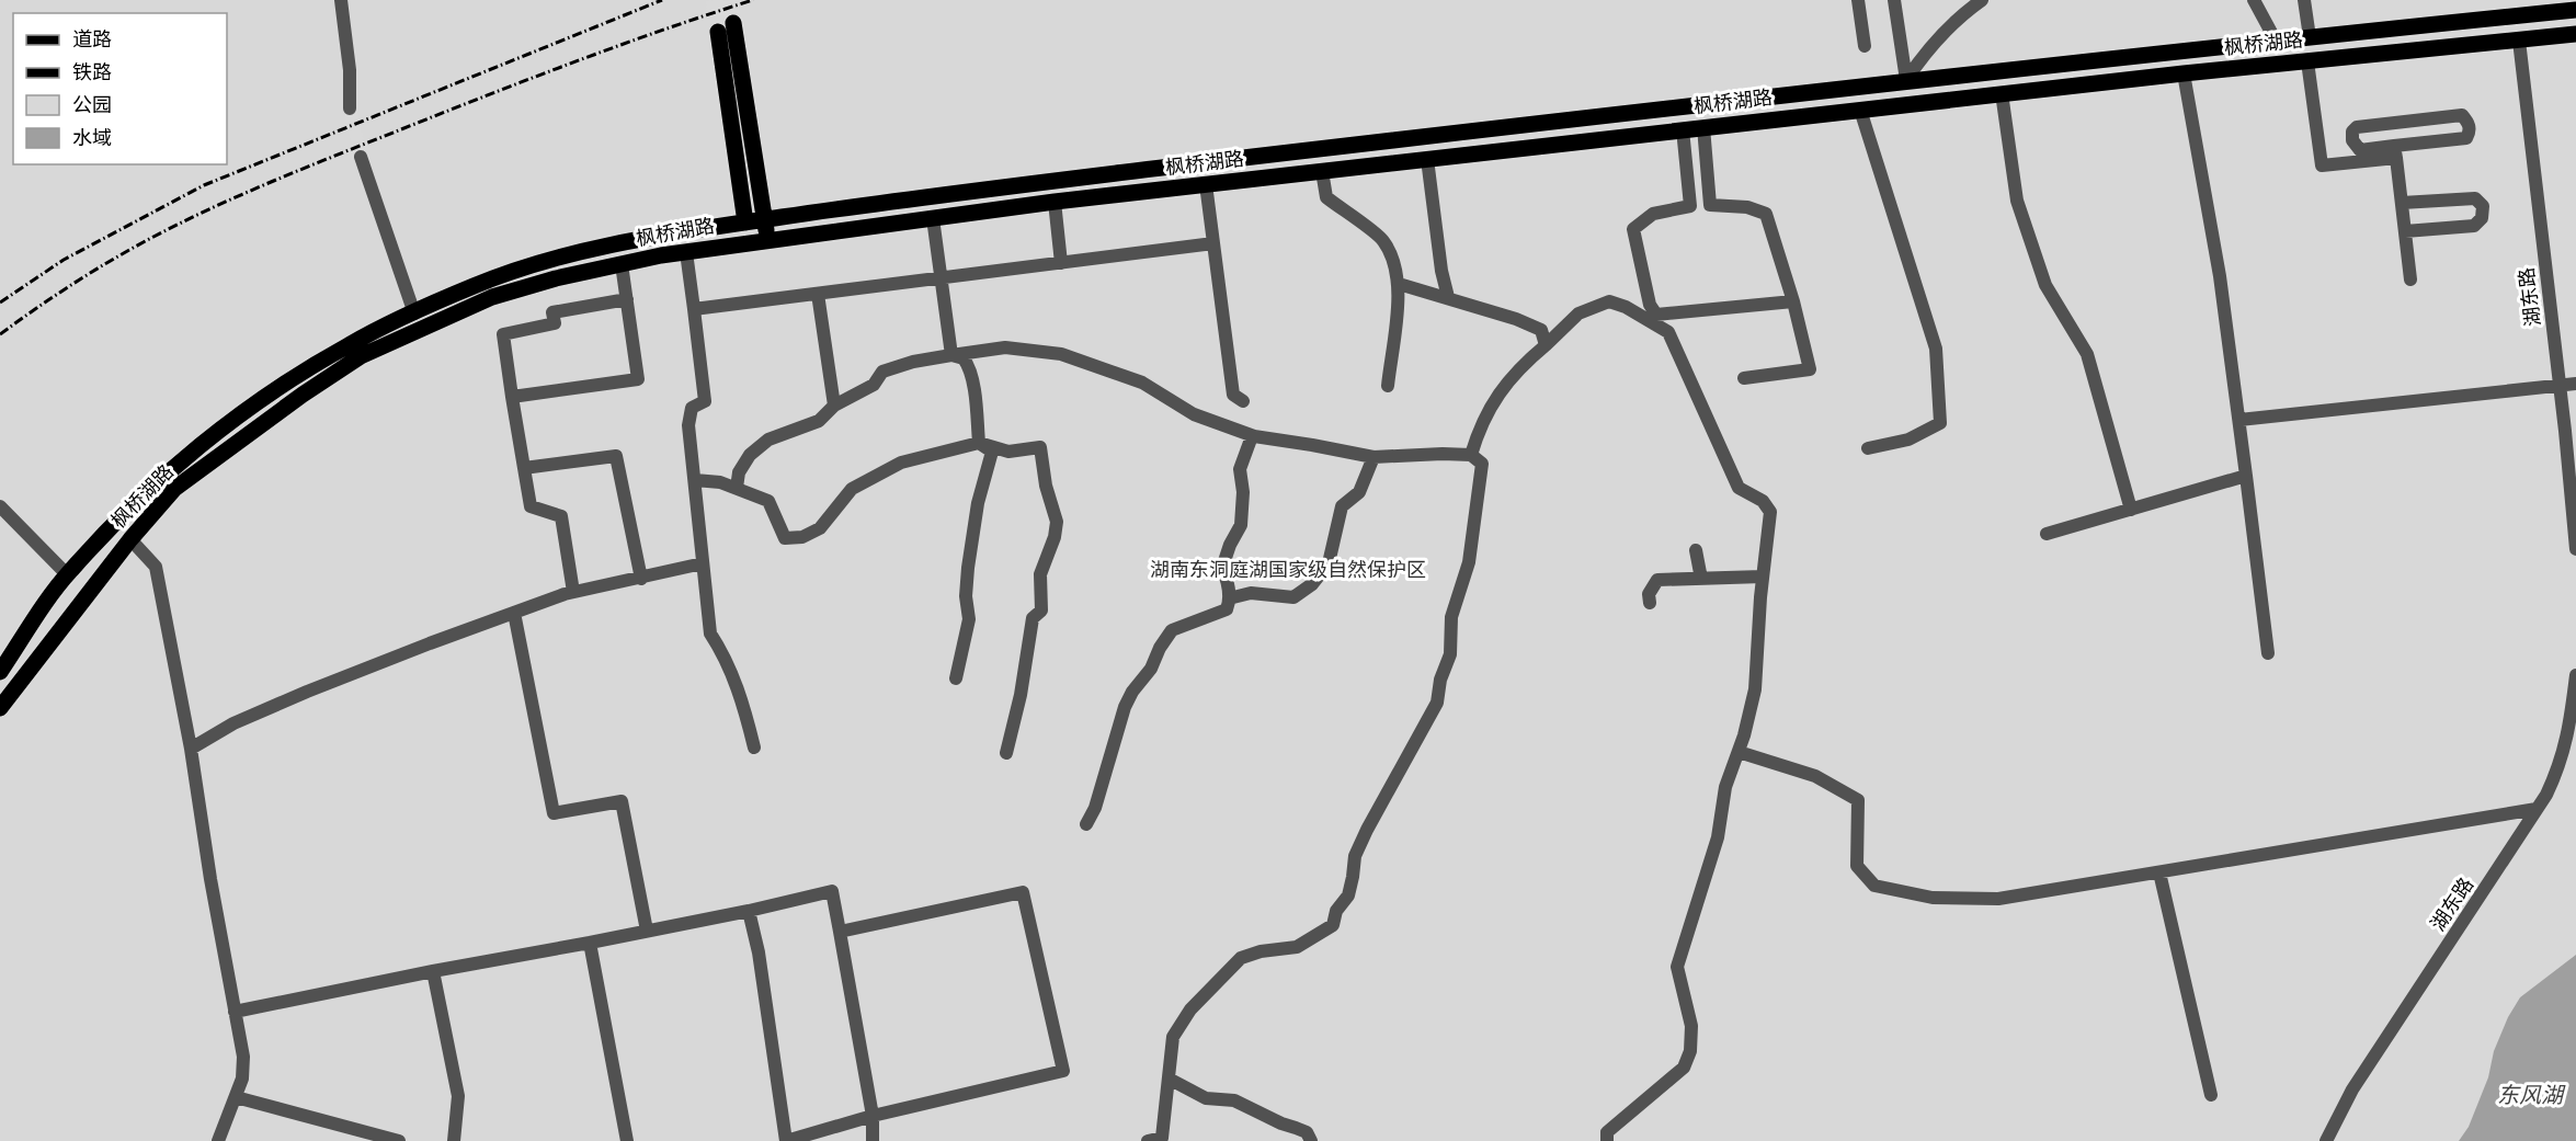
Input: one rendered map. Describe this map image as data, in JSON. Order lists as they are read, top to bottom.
{
  "streets": {
    "main road": ["枫桥湖路"],
    "street": ["湖东路"]
  },
  "crossings": [
    ["枫桥湖路", "湖东路"]
  ],
  "water": ["东风湖"],
  "parks": ["湖南东洞庭湖国家级自然保护区"],
  "legend": [
    "道路",
    "铁路",
    "公园",
    "水域"
  ]
}
